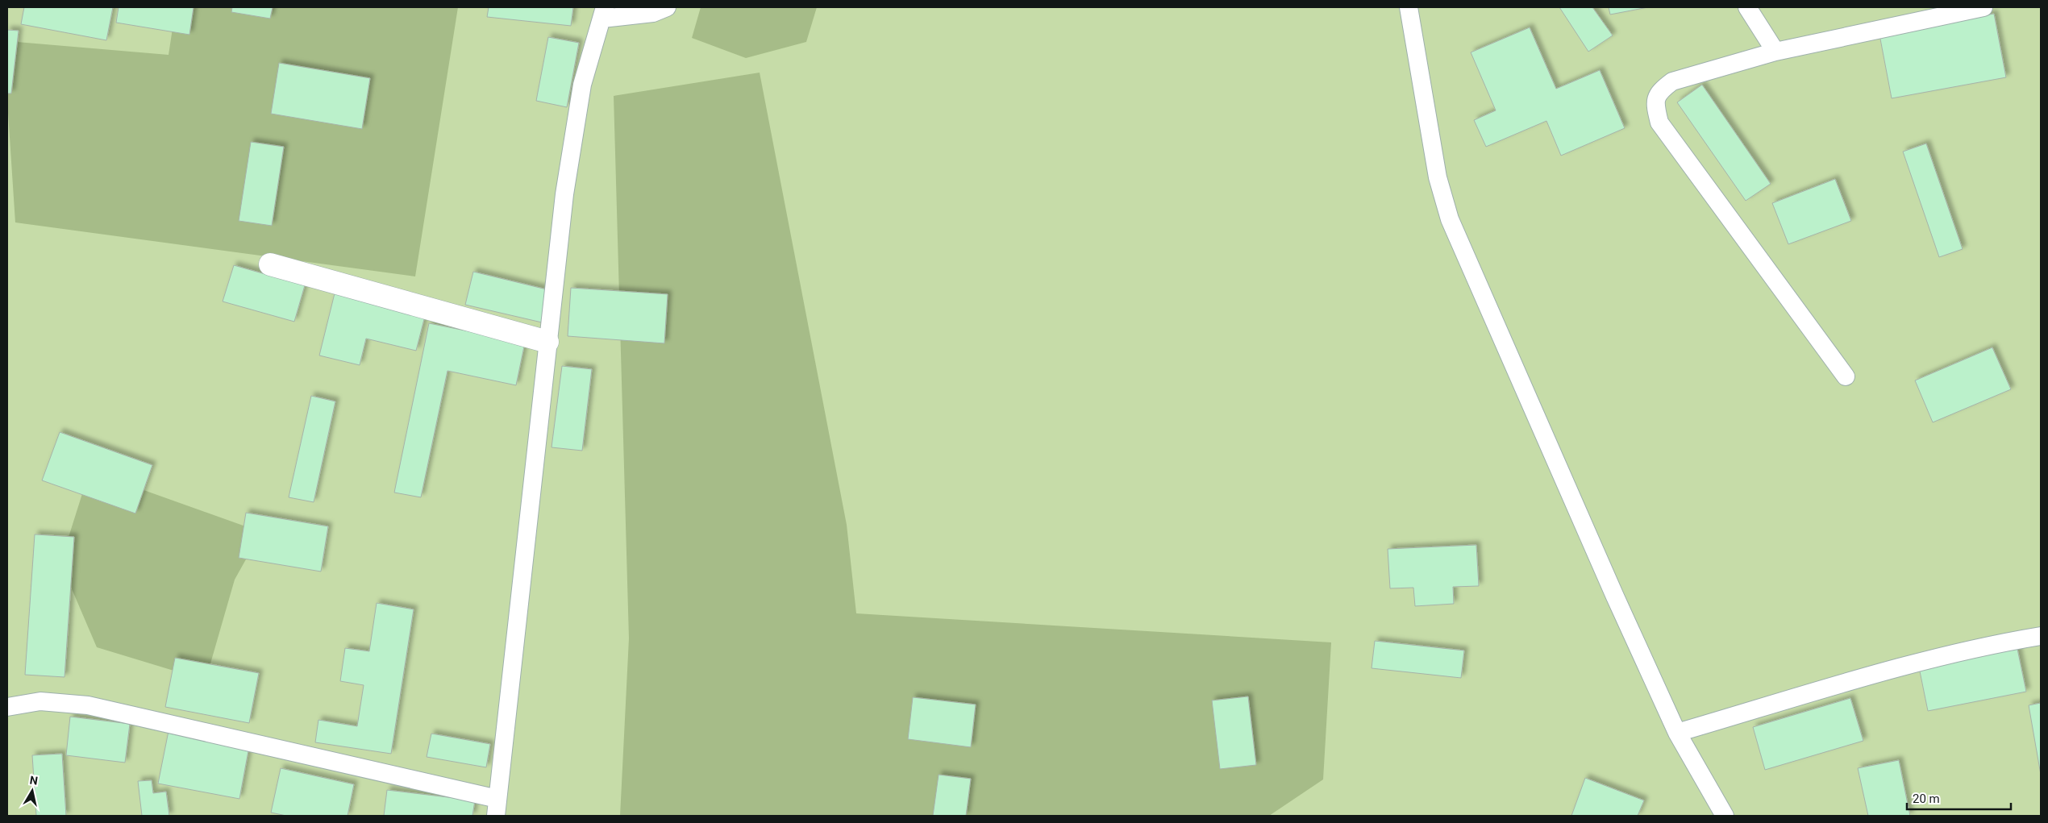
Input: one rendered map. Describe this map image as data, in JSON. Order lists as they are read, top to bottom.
{
  "scale_bar": "20 m",
  "north": "top"
}
